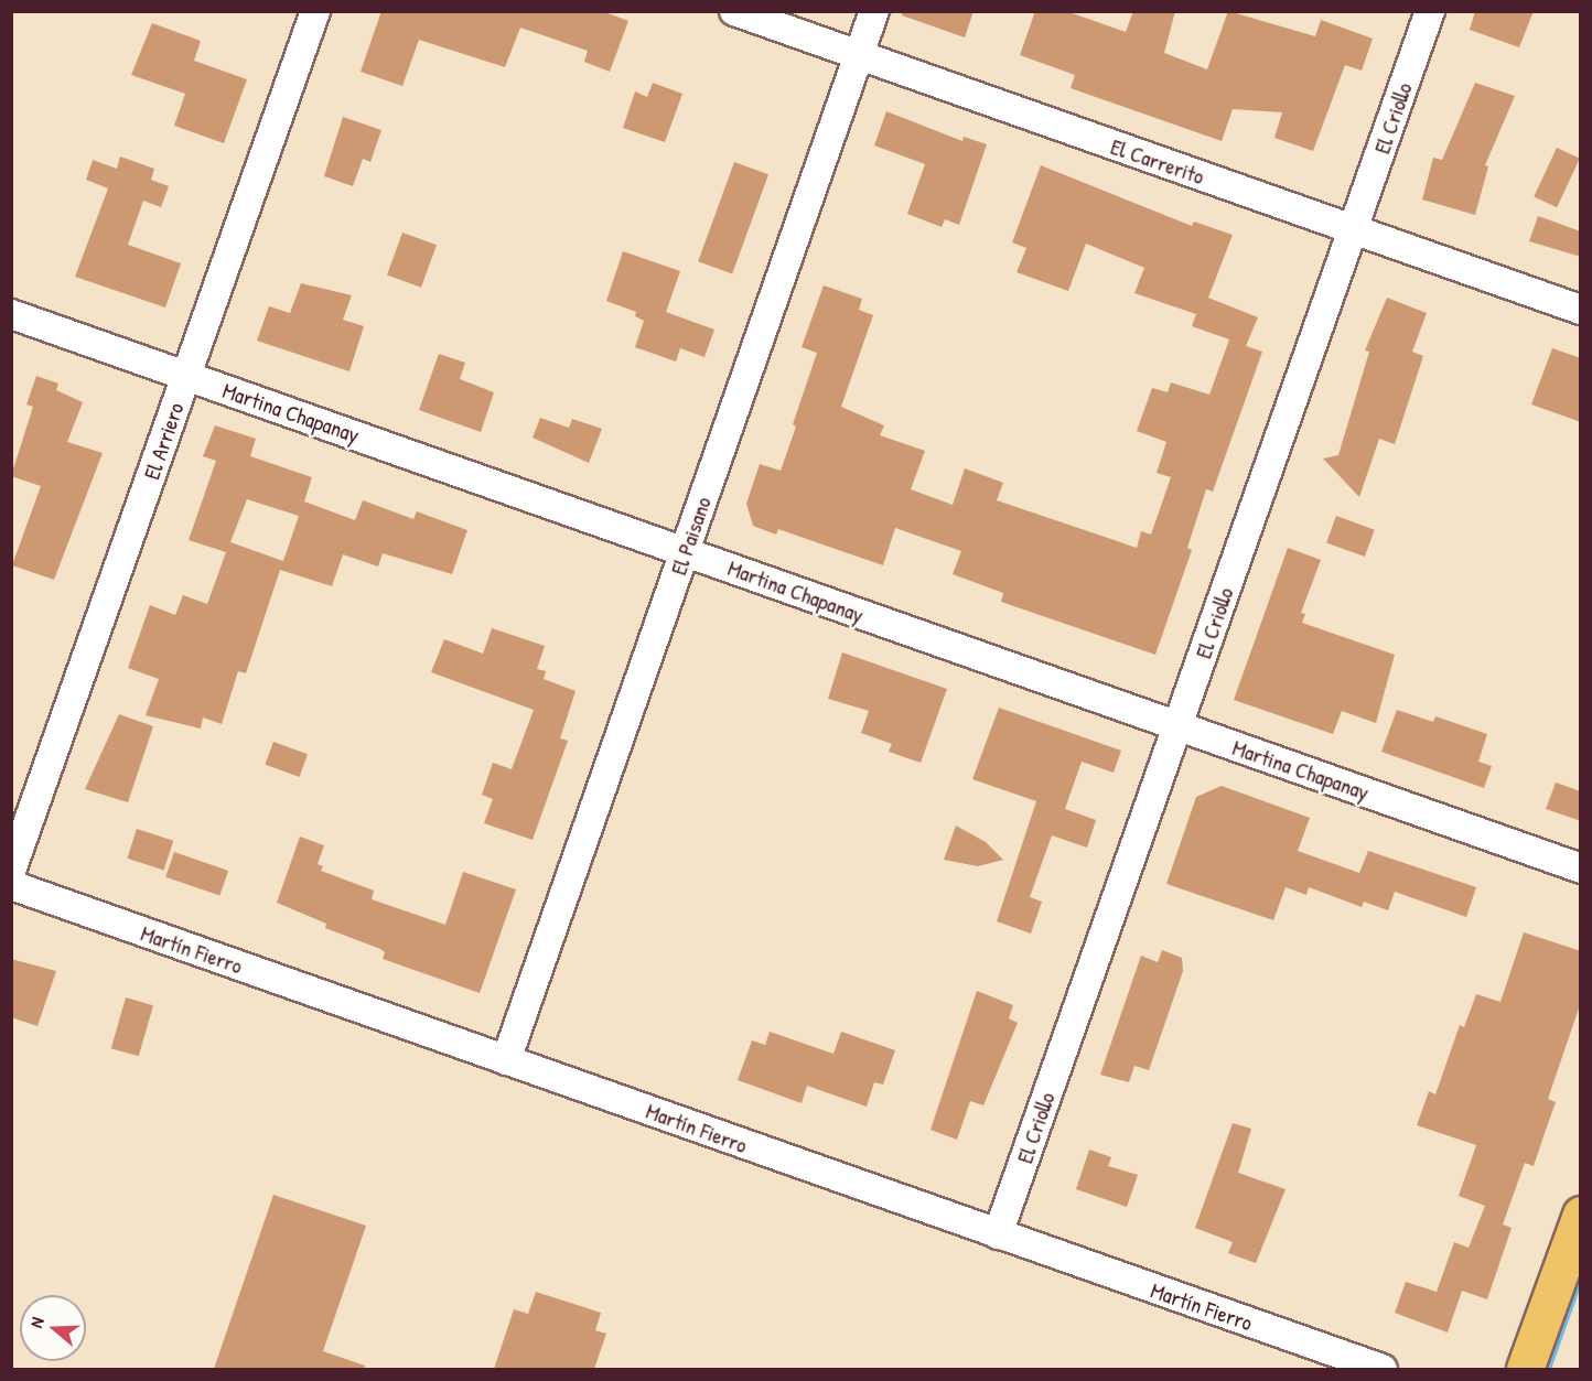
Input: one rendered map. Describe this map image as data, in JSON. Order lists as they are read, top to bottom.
{
  "streets": {
    "street": [
      "El Criollo",
      "El Carrerito",
      "Martina Chapanay",
      "El Arriero",
      "El Paisano",
      "Martín Fierro"
    ]
  },
  "crossings": [
    ["El Criollo", "El Carrerito"],
    ["El Criollo", "Martina Chapanay"],
    ["El Criollo", "Martín Fierro"],
    ["El Carrerito", "El Paisano"],
    ["Martina Chapanay", "El Arriero"],
    ["Martina Chapanay", "El Paisano"],
    ["El Paisano", "Martín Fierro"]
  ],
  "north": "left"
}
